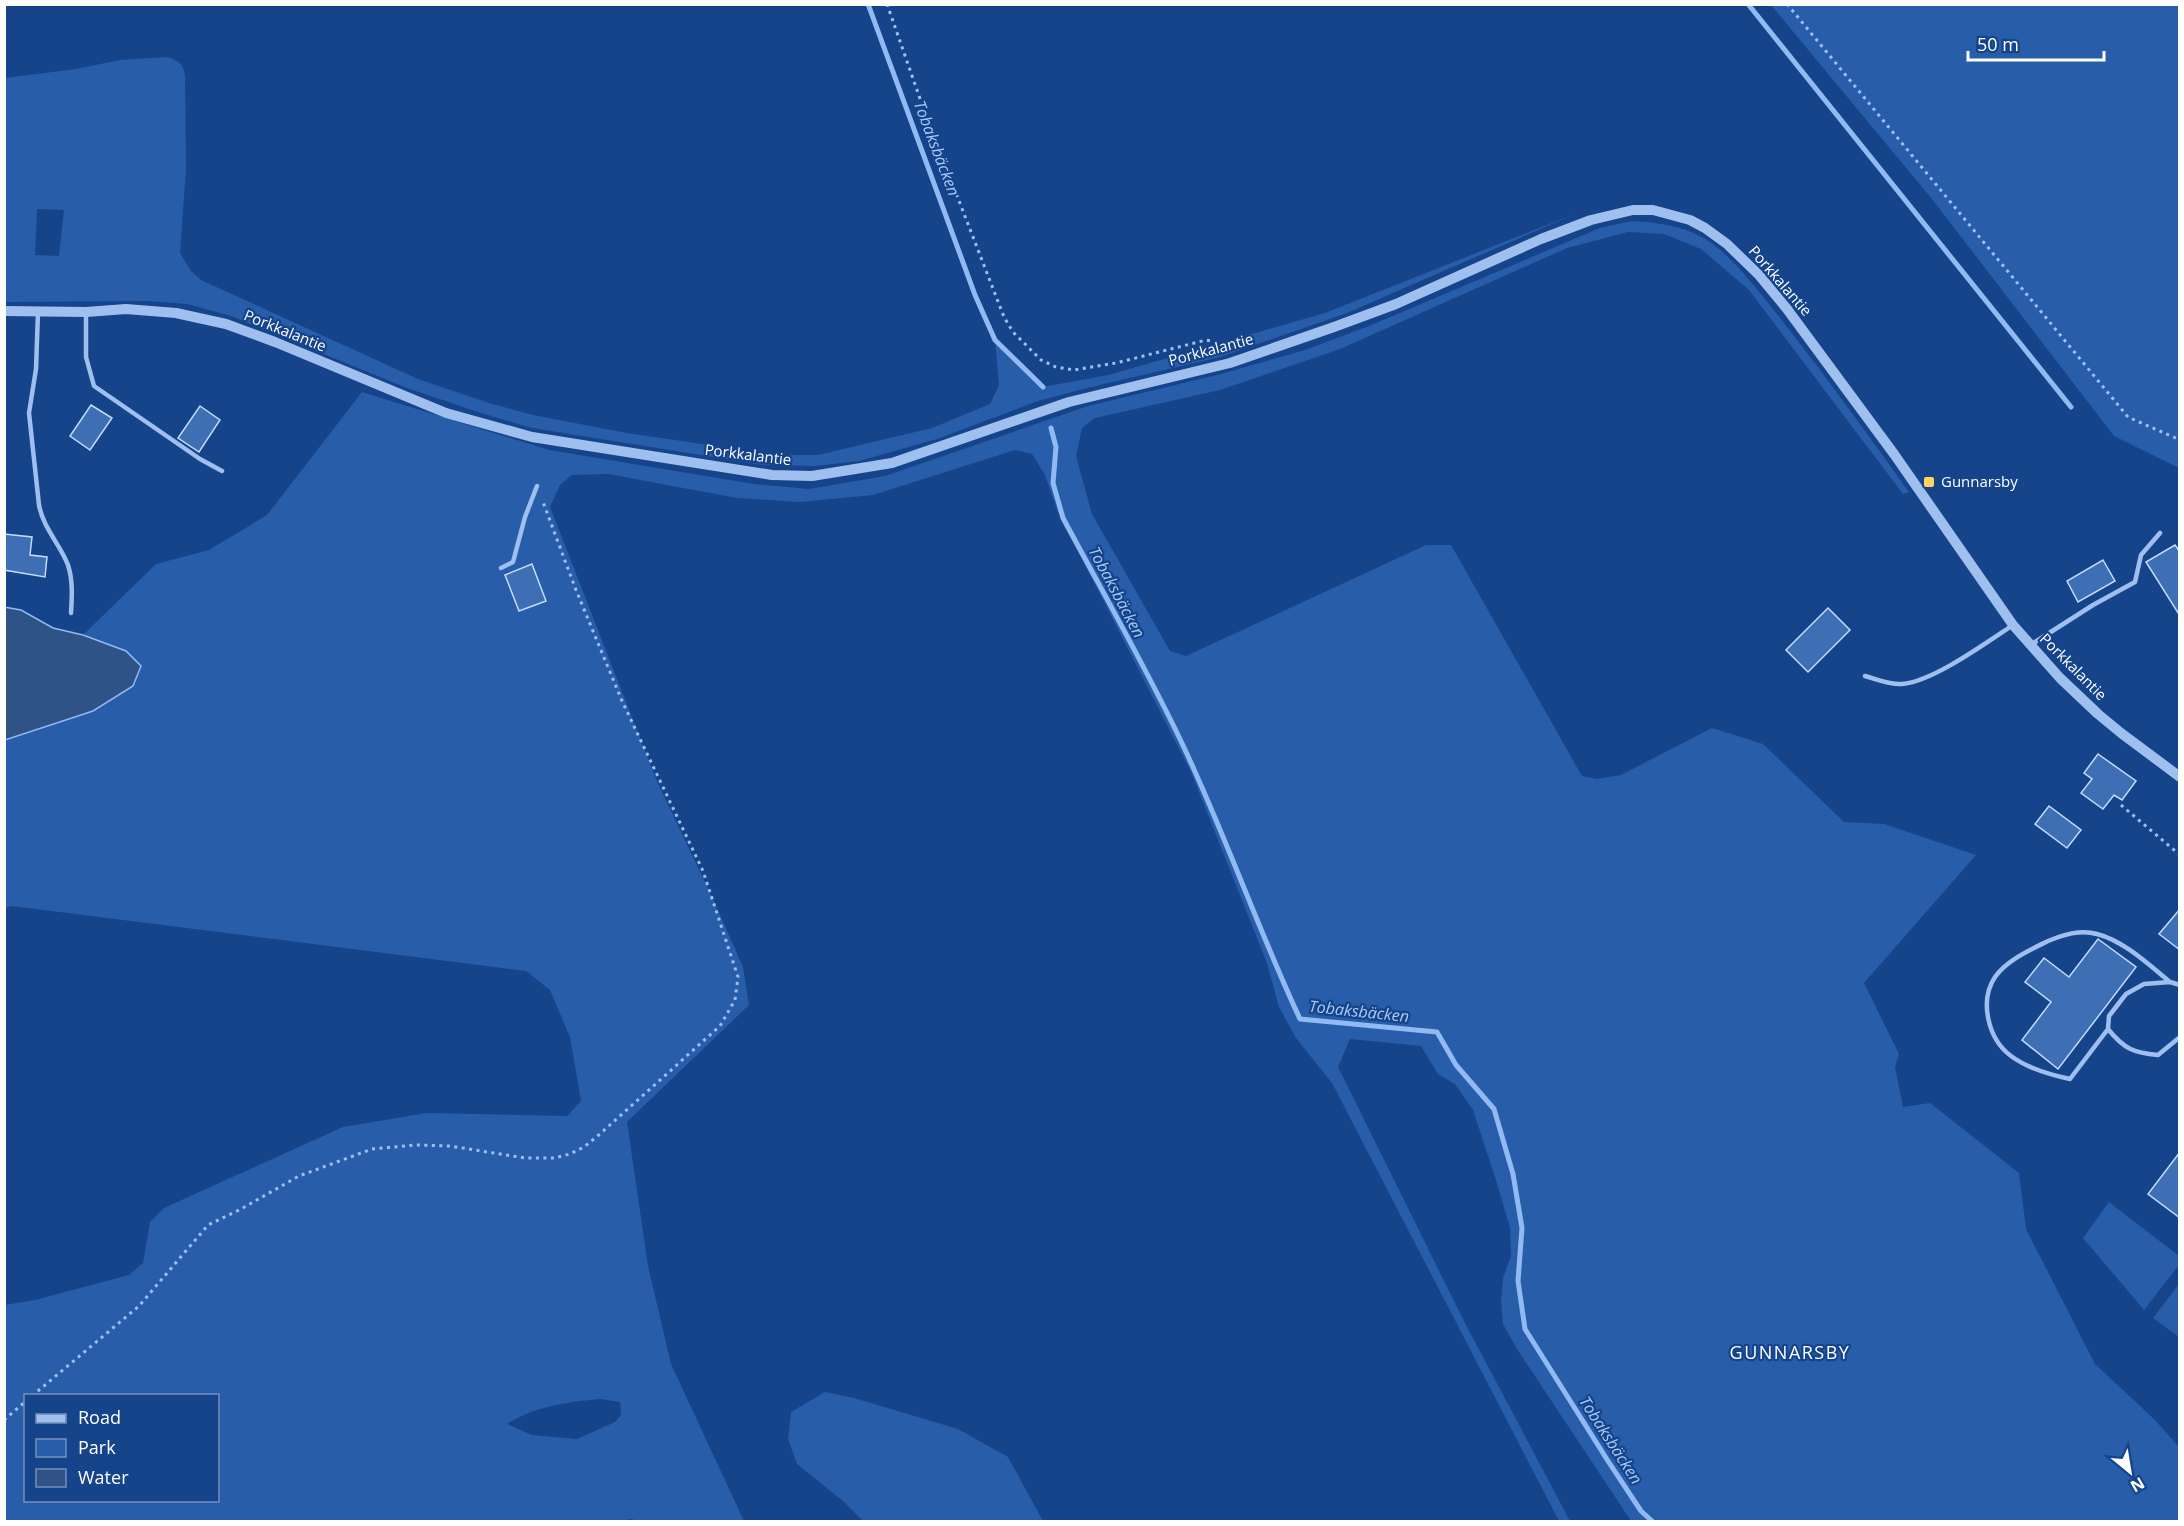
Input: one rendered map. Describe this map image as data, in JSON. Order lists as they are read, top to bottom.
{
  "streets": {
    "street": ["Porkkalantie"]
  },
  "districts": ["GUNNARSBY"],
  "water": ["Tobaksbäcken"],
  "places": {
    "transit": ["Gunnarsby"]
  },
  "legend": ["Road", "Park", "Water"],
  "scale_bar": "50 m",
  "north": "bottom right"
}
